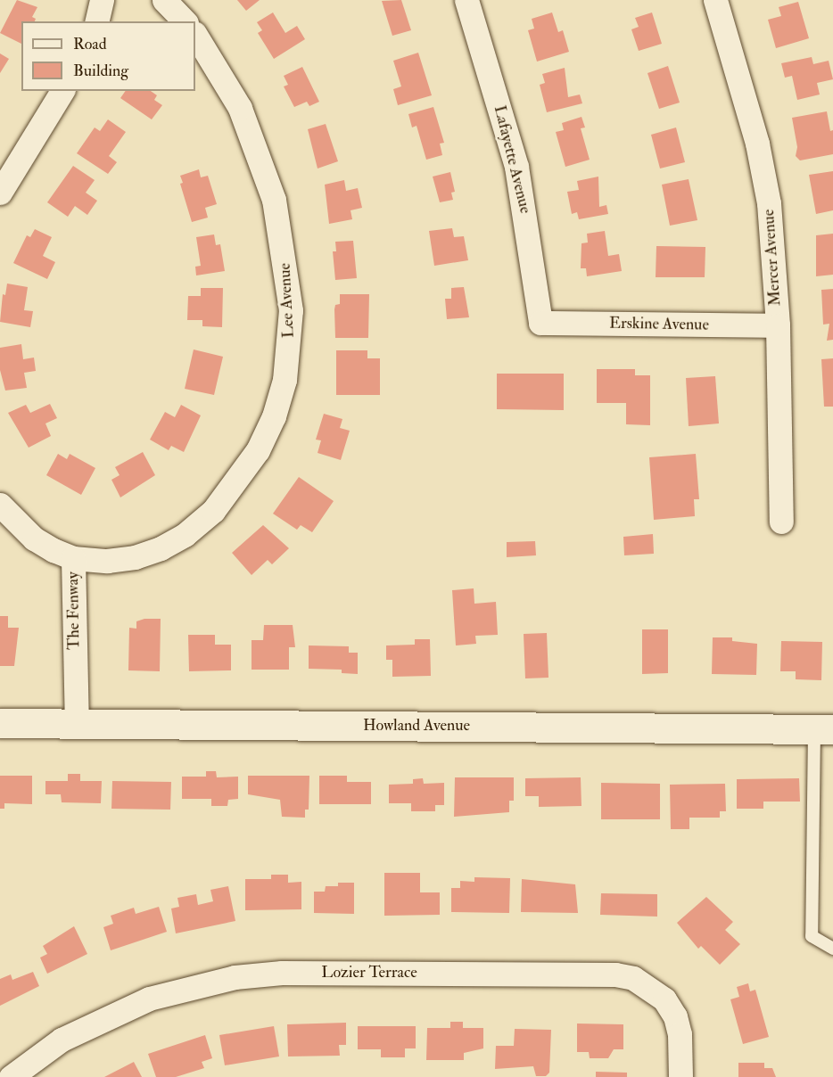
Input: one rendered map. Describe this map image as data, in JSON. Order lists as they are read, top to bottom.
{
  "streets": {
    "street": [
      "Lafayette Avenue",
      "Mercer Avenue",
      "Lee Avenue",
      "Erskine Avenue",
      "The Fenway",
      "Howland Avenue",
      "Lozier Terrace"
    ]
  },
  "crossings": [
    ["Lafayette Avenue", "Erskine Avenue"],
    ["Mercer Avenue", "Erskine Avenue"],
    ["Lee Avenue", "The Fenway"],
    ["The Fenway", "Howland Avenue"]
  ],
  "legend": ["Road", "Building"]
}
